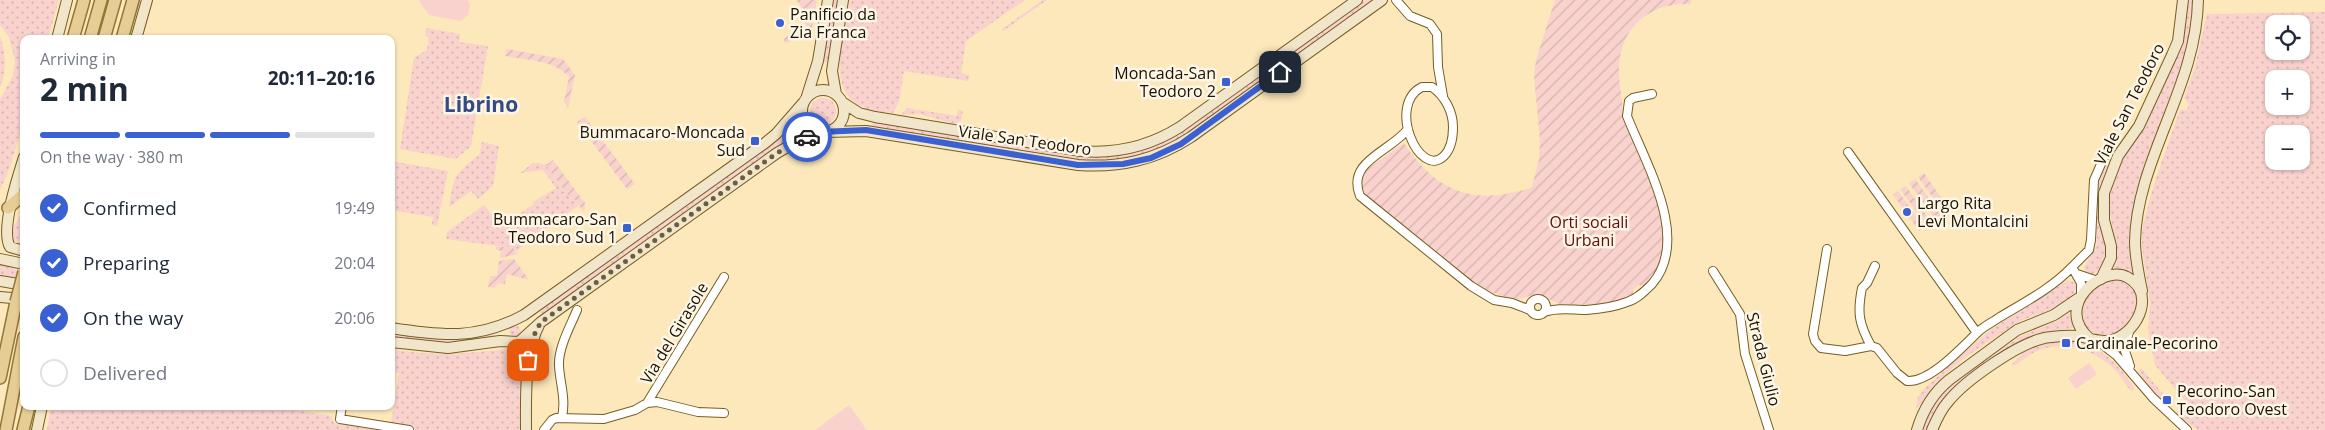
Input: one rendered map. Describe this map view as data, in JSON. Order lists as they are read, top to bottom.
{
  "streets": {
    "main road": ["Viale San Teodoro"],
    "street": ["Via del Girasole", "Strada Giulio"]
  },
  "districts": ["Librino"],
  "parks": ["Orti sociali Urbani"],
  "places": {
    "other": ["Panificio da Zia Franca", "Largo Rita Levi Montalcini"],
    "transit": [
      "Moncada-San Teodoro 2",
      "Bummacaro-Moncada Sud",
      "Bummacaro-San Teodoro Sud 1",
      "Cardinale-Pecorino",
      "Pecorino-San Teodoro Ovest"
    ]
  },
  "page": {
    "map_buttons": ["+", "−"],
    "heading": ["2 min", "Arriving in", "20:11–20:16"],
    "bar": "On the way · 380 m",
    "list": [
      ["Confirmed", "19:49"],
      ["Preparing", "20:04"],
      ["On the way", "20:06"],
      "Delivered"
    ]
  }
}
